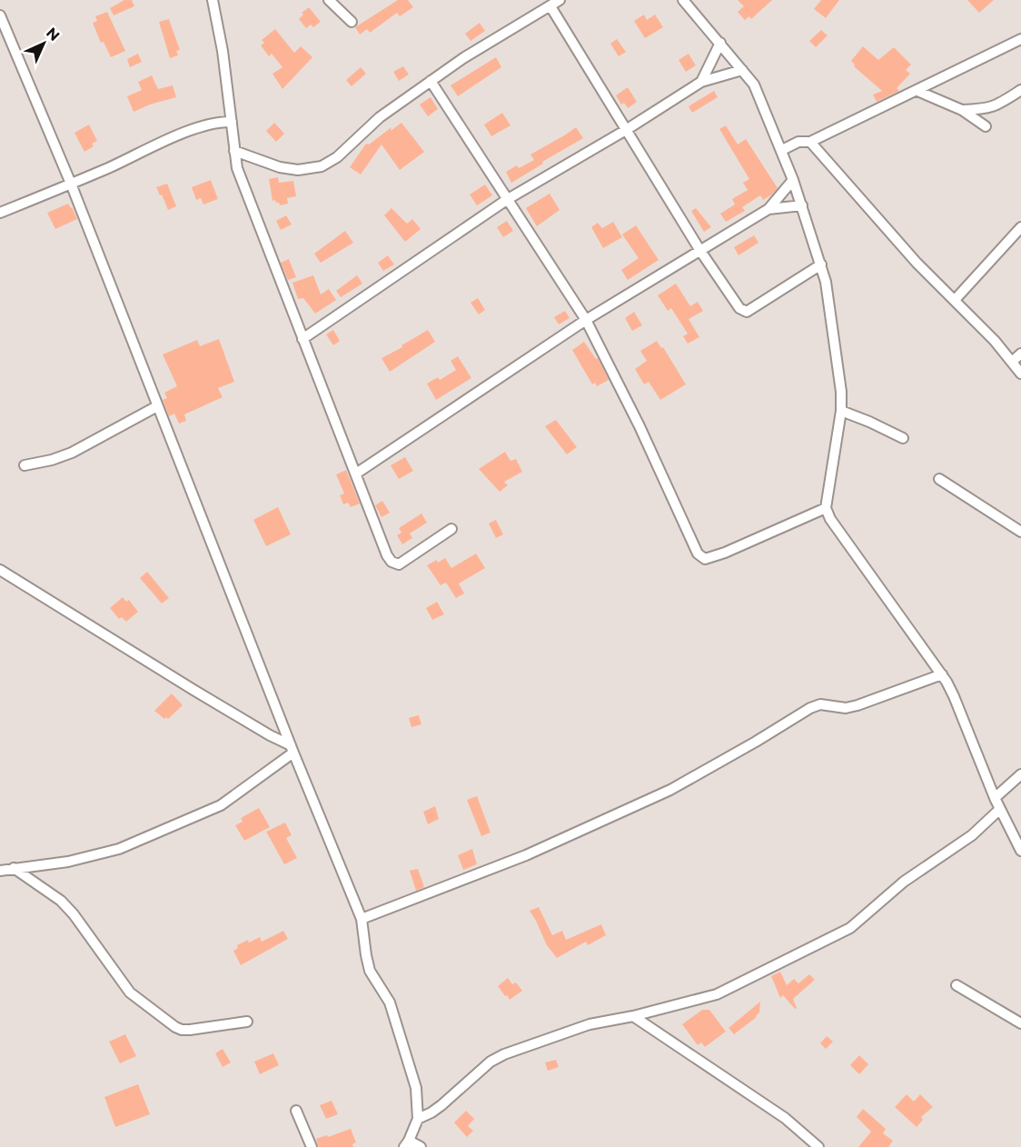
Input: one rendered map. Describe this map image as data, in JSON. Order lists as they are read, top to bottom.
{
  "north": "top right"
}
